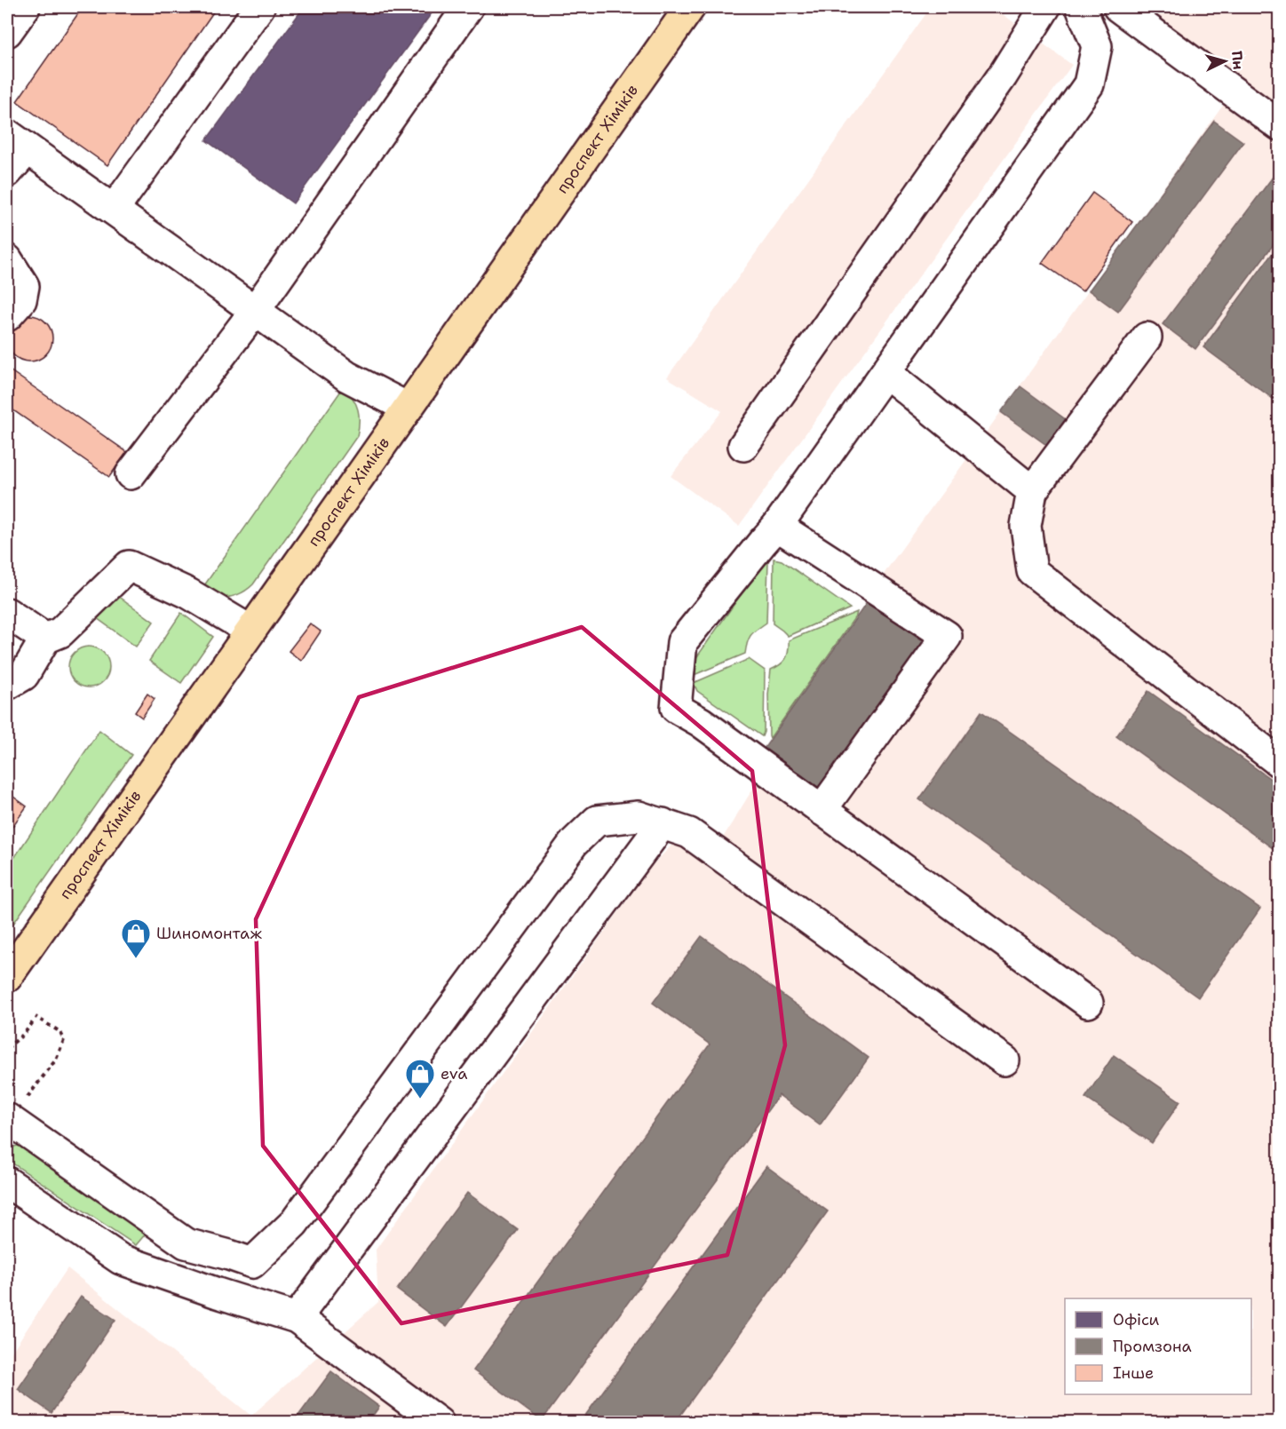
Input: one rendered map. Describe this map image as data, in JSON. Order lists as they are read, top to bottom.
{
  "streets": {
    "main road": ["проспект Хіміків"]
  },
  "places": {
    "shop": ["Шиномонтаж", "eva"]
  },
  "legend": ["Офіси", "Промзона", "Інше"],
  "north": "right"
}
